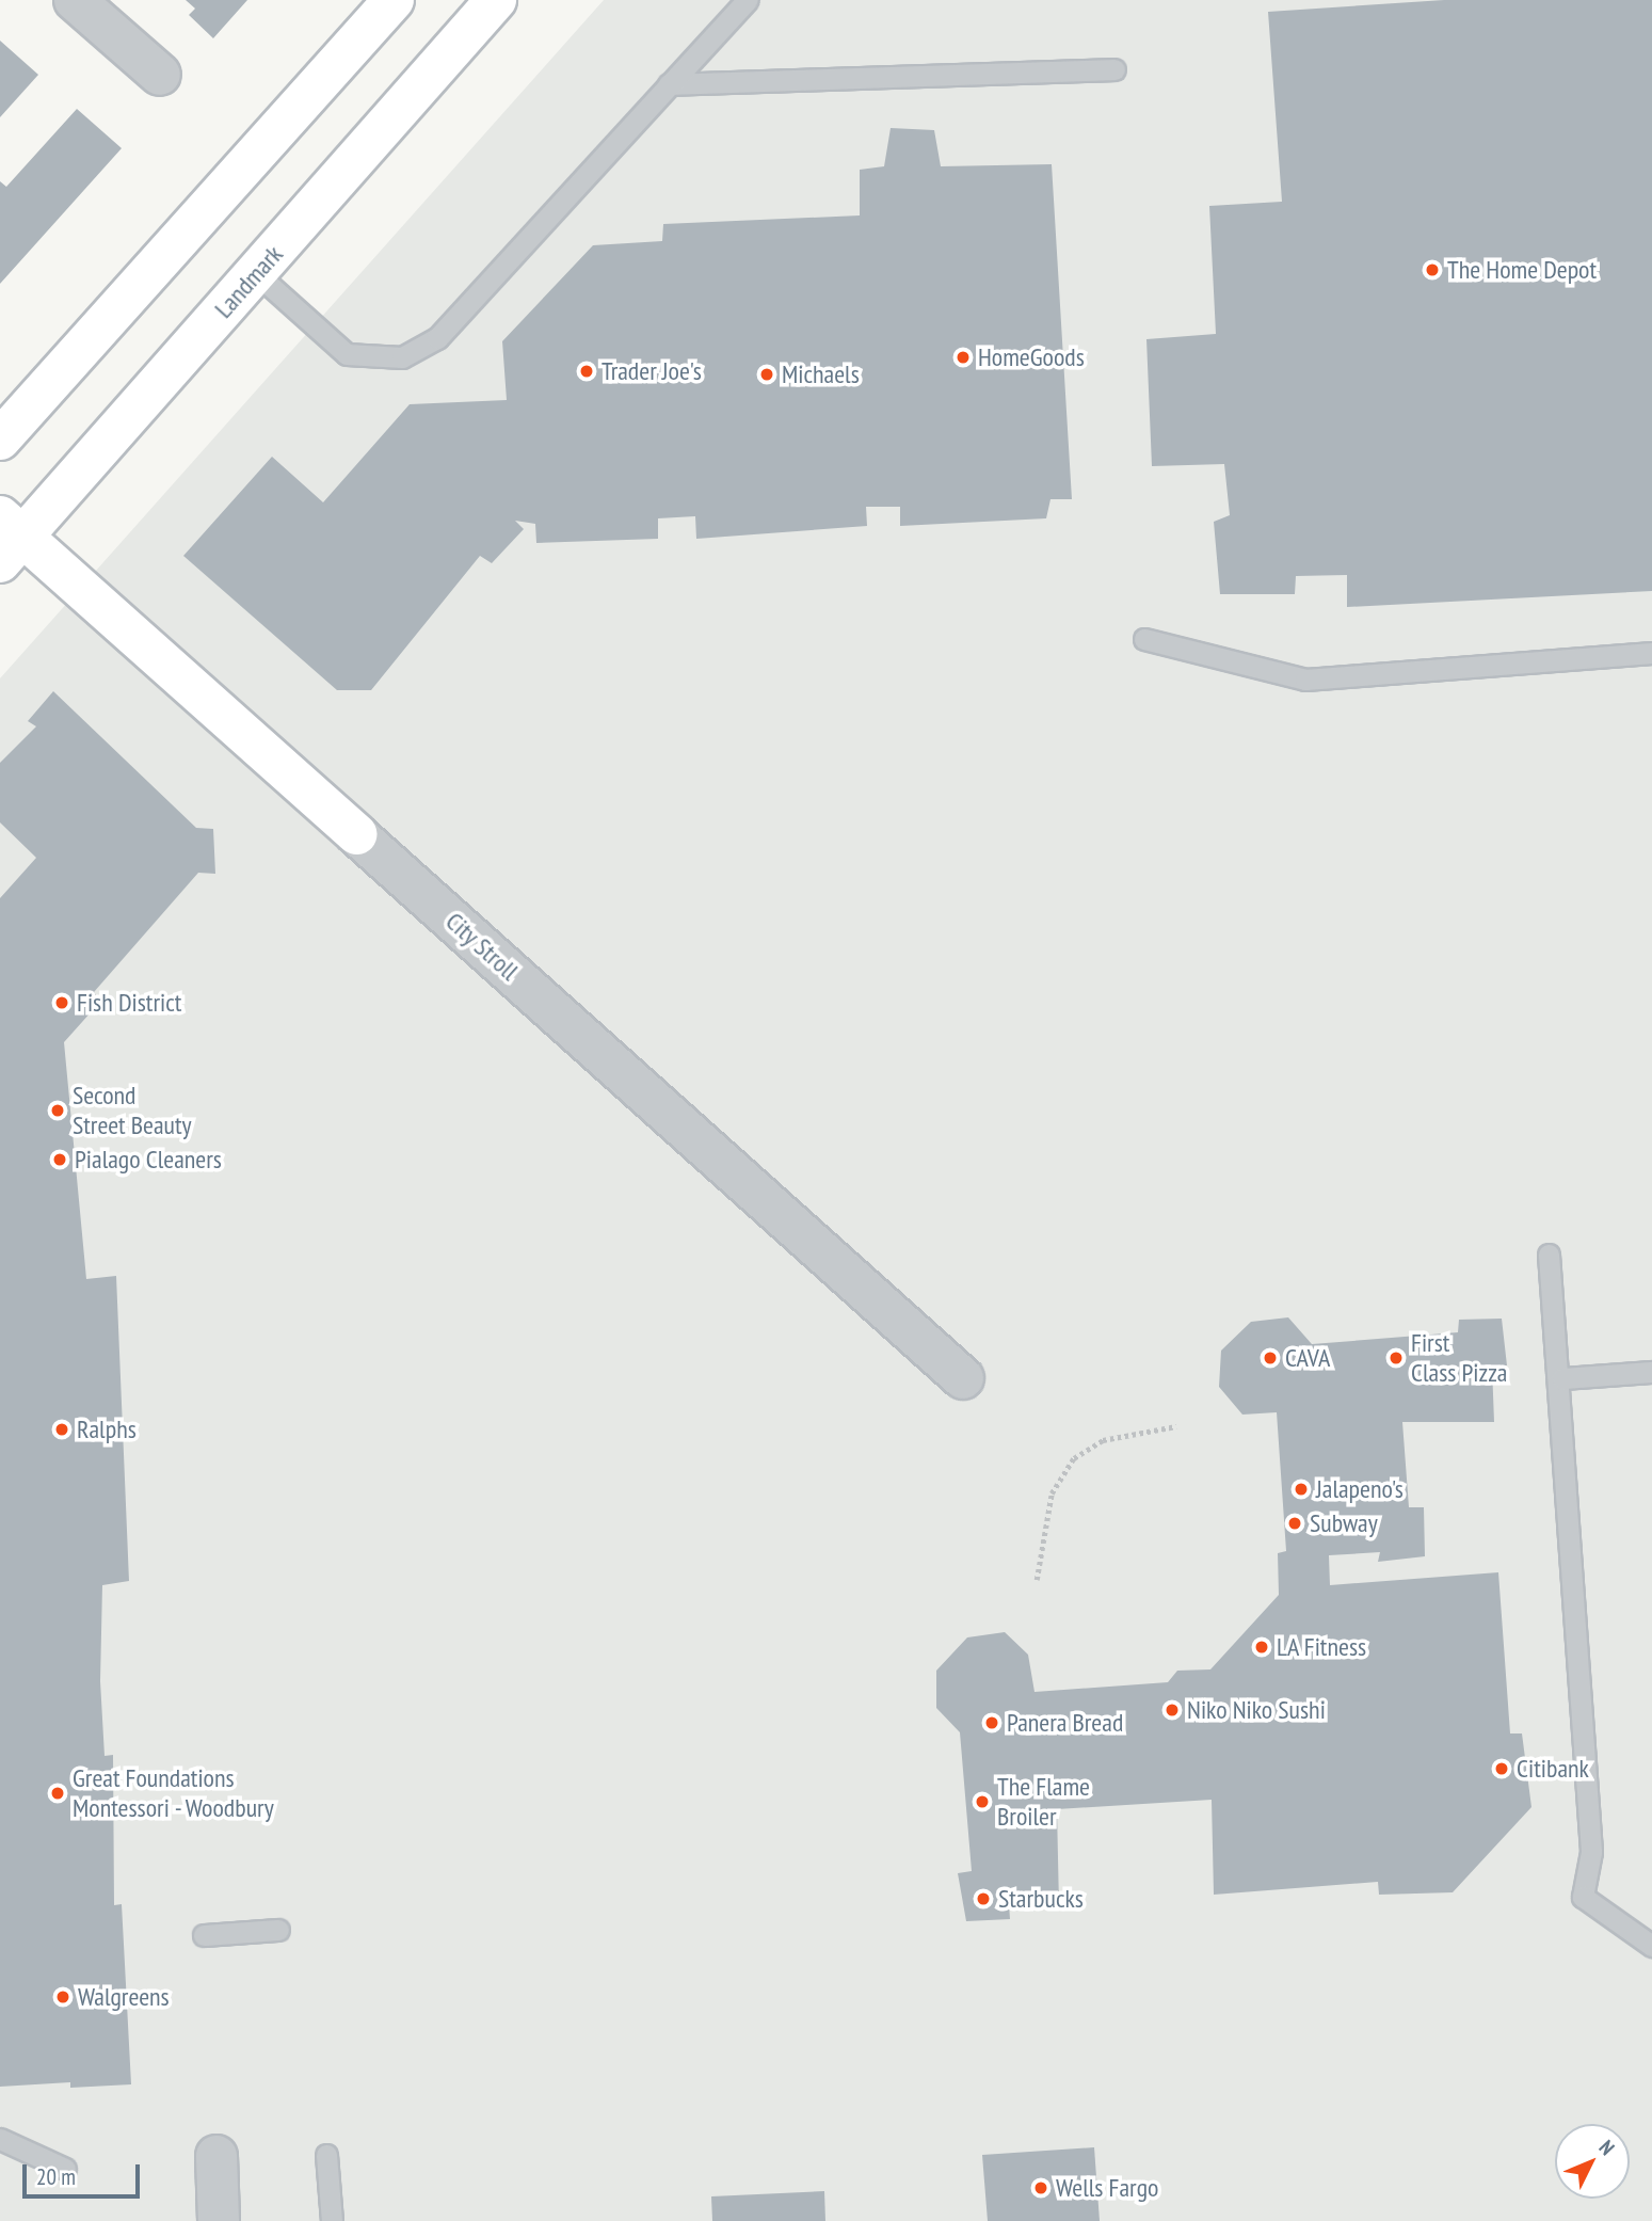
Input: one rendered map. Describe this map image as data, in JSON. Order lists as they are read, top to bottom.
{
  "streets": {
    "street": ["Landmark", "City Stroll"]
  },
  "crossings": [
    ["Landmark", "City Stroll"]
  ],
  "places": [
    "The Home Depot",
    "HomeGoods",
    "Trader Joe's",
    "Michaels",
    "Fish District",
    "Second Street Beauty",
    "Pialago Cleaners",
    "CAVA",
    "First Class Pizza",
    "Ralphs",
    "Jalapeno's",
    "Subway",
    "LA Fitness",
    "Niko Niko Sushi",
    "Panera Bread",
    "Citibank",
    "Great Foundations Montessori - Woodbury",
    "The Flame Broiler",
    "Starbucks",
    "Walgreens",
    "Wells Fargo"
  ],
  "scale_bar": "20 m",
  "north": "top right"
}
